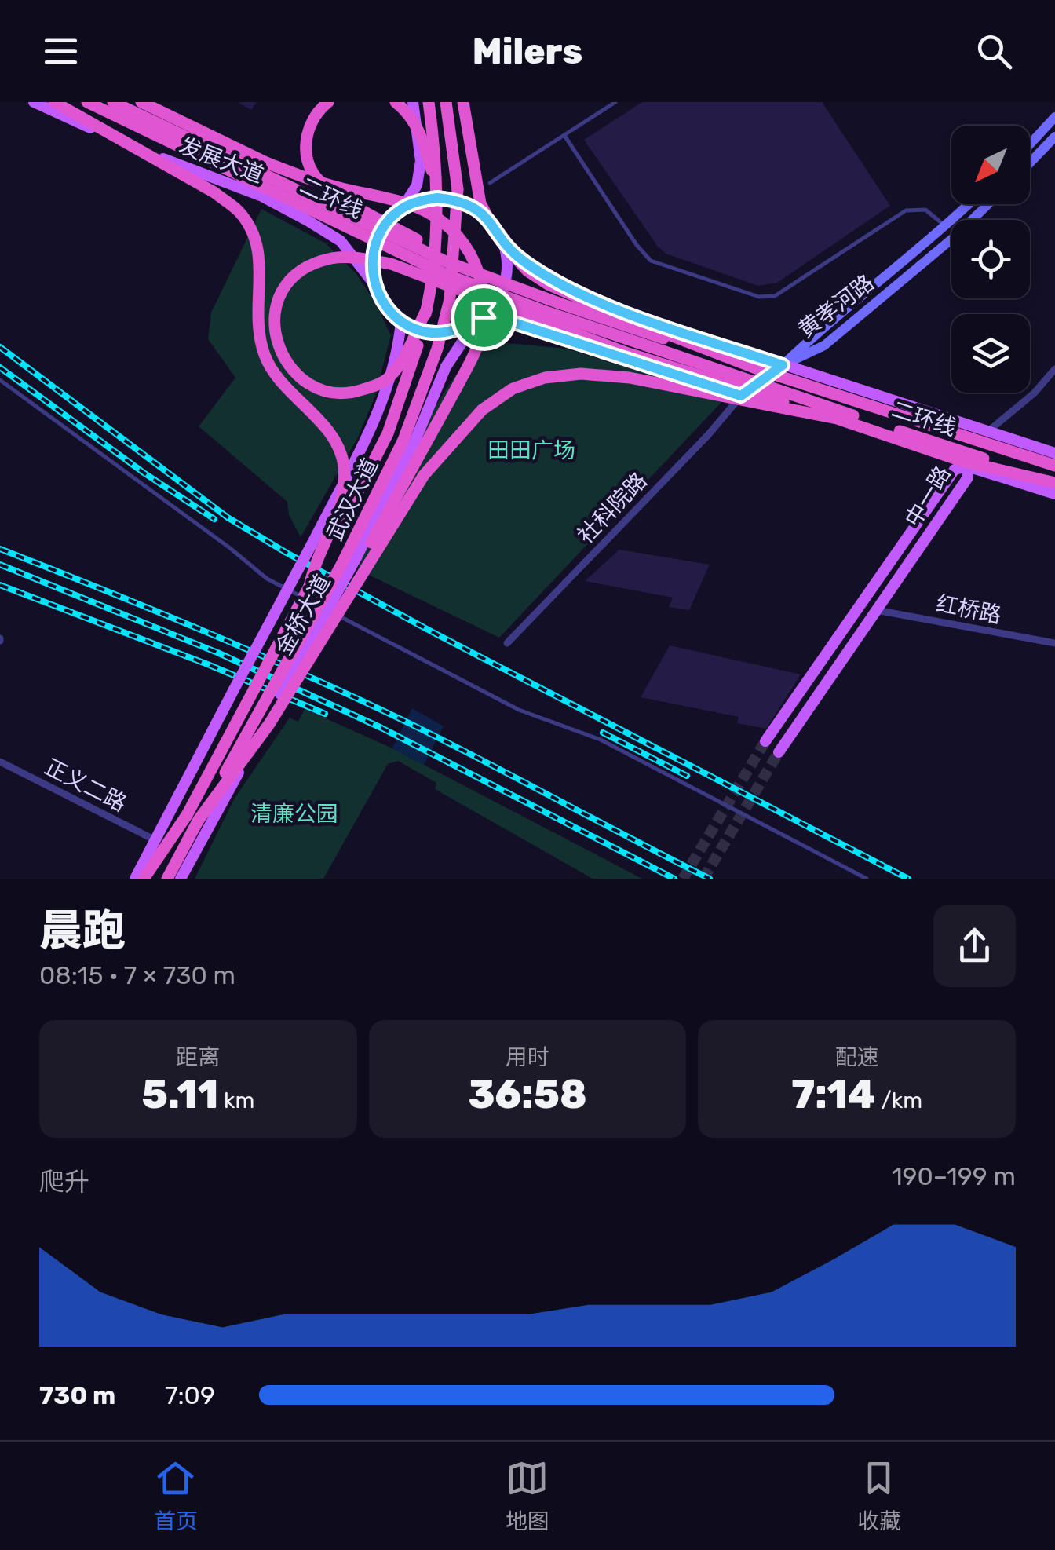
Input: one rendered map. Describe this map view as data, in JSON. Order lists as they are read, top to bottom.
{
  "streets": {
    "highway": ["二环线", "武汉大道"],
    "main road": [
      "发展大道",
      "黄孝河路",
      "中一路",
      "金桥大道"
    ],
    "street": ["社科院路", "红桥路", "正义二路"]
  },
  "crossings": [
    ["发展大道", "金桥大道"],
    ["中一路", "红桥路"],
    ["金桥大道", "正义二路"]
  ],
  "parks": ["田田广场", "清廉公园"],
  "north": "bottom left",
  "page": {
    "header": "Milers",
    "heading": ["晨跑", "08:15 · 7 × 730 m"],
    "stats": [
      ["距离", "5.11 km"],
      ["用时", "36:58"],
      ["配速", "7:14 /km"]
    ],
    "chart": ["爬升", "190–199 m"],
    "list": [
      {
        "name": "730 m",
        "note": "7:09"
      }
    ],
    "tabs": ["首页", "地图", "收藏"]
  }
}
